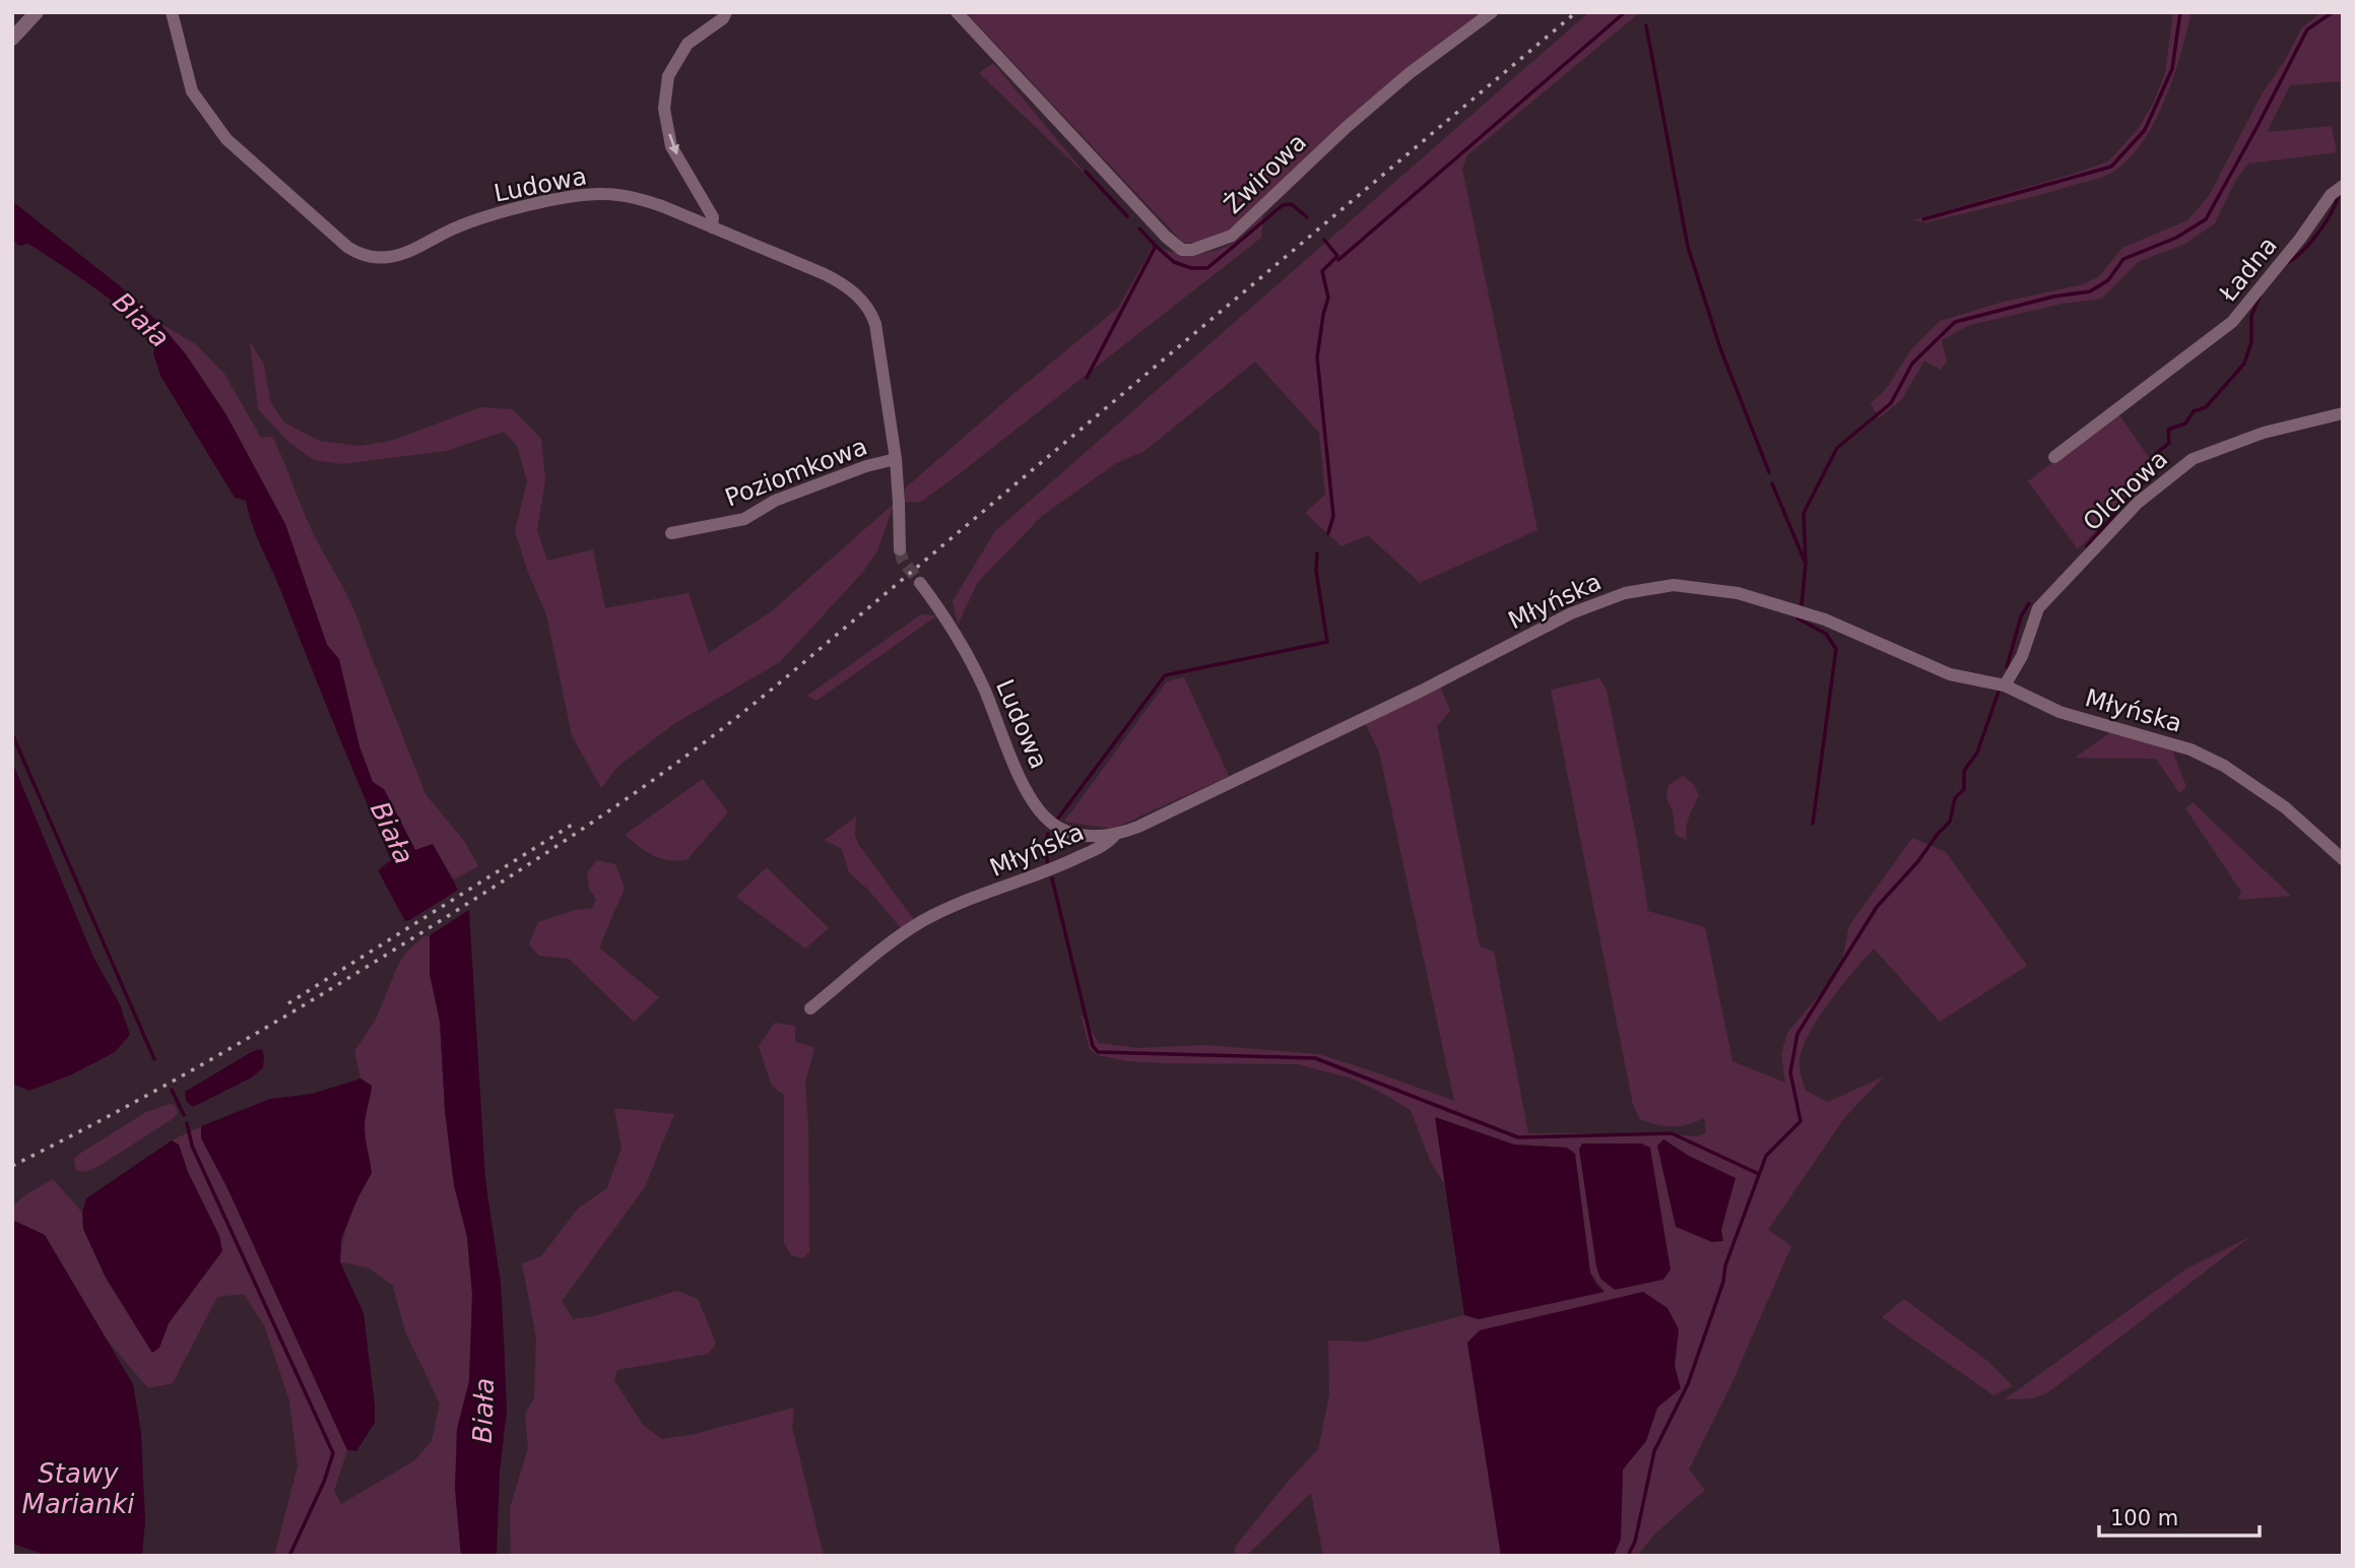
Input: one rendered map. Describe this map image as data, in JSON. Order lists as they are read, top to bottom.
{
  "streets": {
    "street": [
      "Żwirowa",
      "Ludowa",
      "Ładna",
      "Poziomkowa",
      "Olchowa",
      "Młyńska"
    ]
  },
  "crossings": [
    ["Ludowa", "Poziomkowa"],
    ["Ludowa", "Młyńska"],
    ["Olchowa", "Młyńska"]
  ],
  "water": ["Biała", "Stawy Marianki"],
  "scale_bar": "100 m"
}
